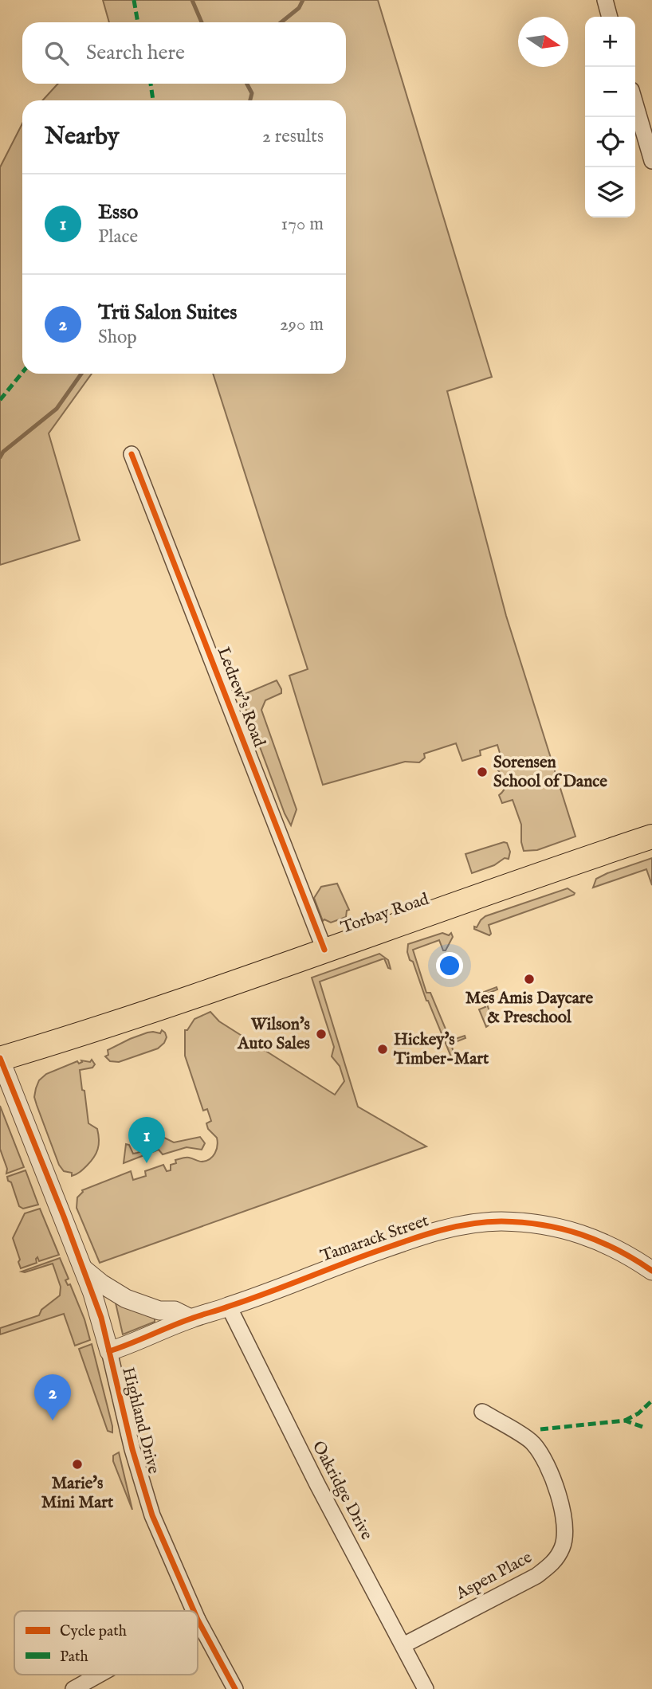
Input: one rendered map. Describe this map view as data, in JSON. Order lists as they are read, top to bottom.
{
  "streets": {
    "main road": ["Torbay Road"],
    "street": [
      "Ledrew's Road",
      "Tamarack Street",
      "Highland Drive",
      "Oakridge Drive",
      "Aspen Place"
    ]
  },
  "crossings": [
    ["Ledrew's Road", "Torbay Road"],
    ["Torbay Road", "Highland Drive"],
    ["Tamarack Street", "Highland Drive"],
    ["Tamarack Street", "Oakridge Drive"],
    ["Oakridge Drive", "Aspen Place"]
  ],
  "places": [
    "Sorensen School of Dance",
    "Mes Amis Daycare & Preschool",
    "Wilson's Auto Sales",
    "Hickey's Timber-Mart",
    "Marie's Mini Mart"
  ],
  "legend": ["Cycle path", "Path"],
  "north": "right",
  "page": {
    "map_buttons": ["+", "−"],
    "search": "Search here",
    "heading": ["Nearby", "2 results"],
    "list": [
      {
        "mark": "1",
        "name": "Esso",
        "note": "Place",
        "value": "170 m"
      },
      {
        "mark": "2",
        "name": "Trü Salon Suites",
        "note": "Shop",
        "value": "290 m"
      }
    ],
    "pins": ["1", "2"]
  }
}
